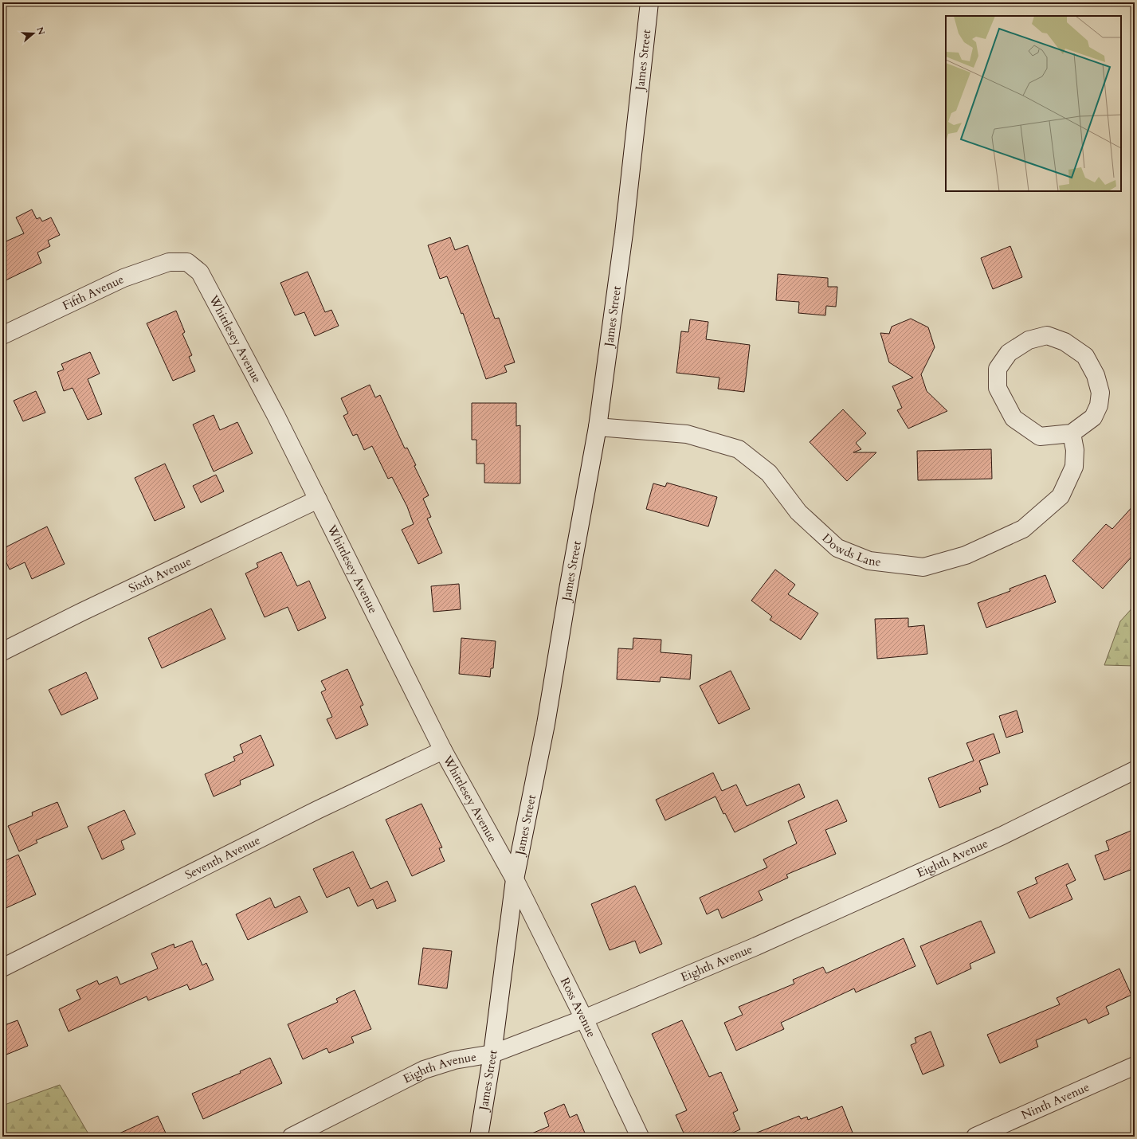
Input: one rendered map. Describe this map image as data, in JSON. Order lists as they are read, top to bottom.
{
  "streets": {
    "street": [
      "James Street",
      "Fifth Avenue",
      "Whittlesey Avenue",
      "Dowds Lane",
      "Sixth Avenue",
      "Seventh Avenue",
      "Eighth Avenue",
      "Ross Avenue",
      "Ninth Avenue"
    ]
  },
  "crossings": [
    ["James Street", "Whittlesey Avenue"],
    ["James Street", "Dowds Lane"],
    ["James Street", "Eighth Avenue"],
    ["James Street", "Ross Avenue"],
    ["Fifth Avenue", "Whittlesey Avenue"],
    ["Whittlesey Avenue", "Sixth Avenue"],
    ["Whittlesey Avenue", "Seventh Avenue"],
    ["Whittlesey Avenue", "Ross Avenue"],
    ["Eighth Avenue", "Ross Avenue"]
  ],
  "north": "right"
}
